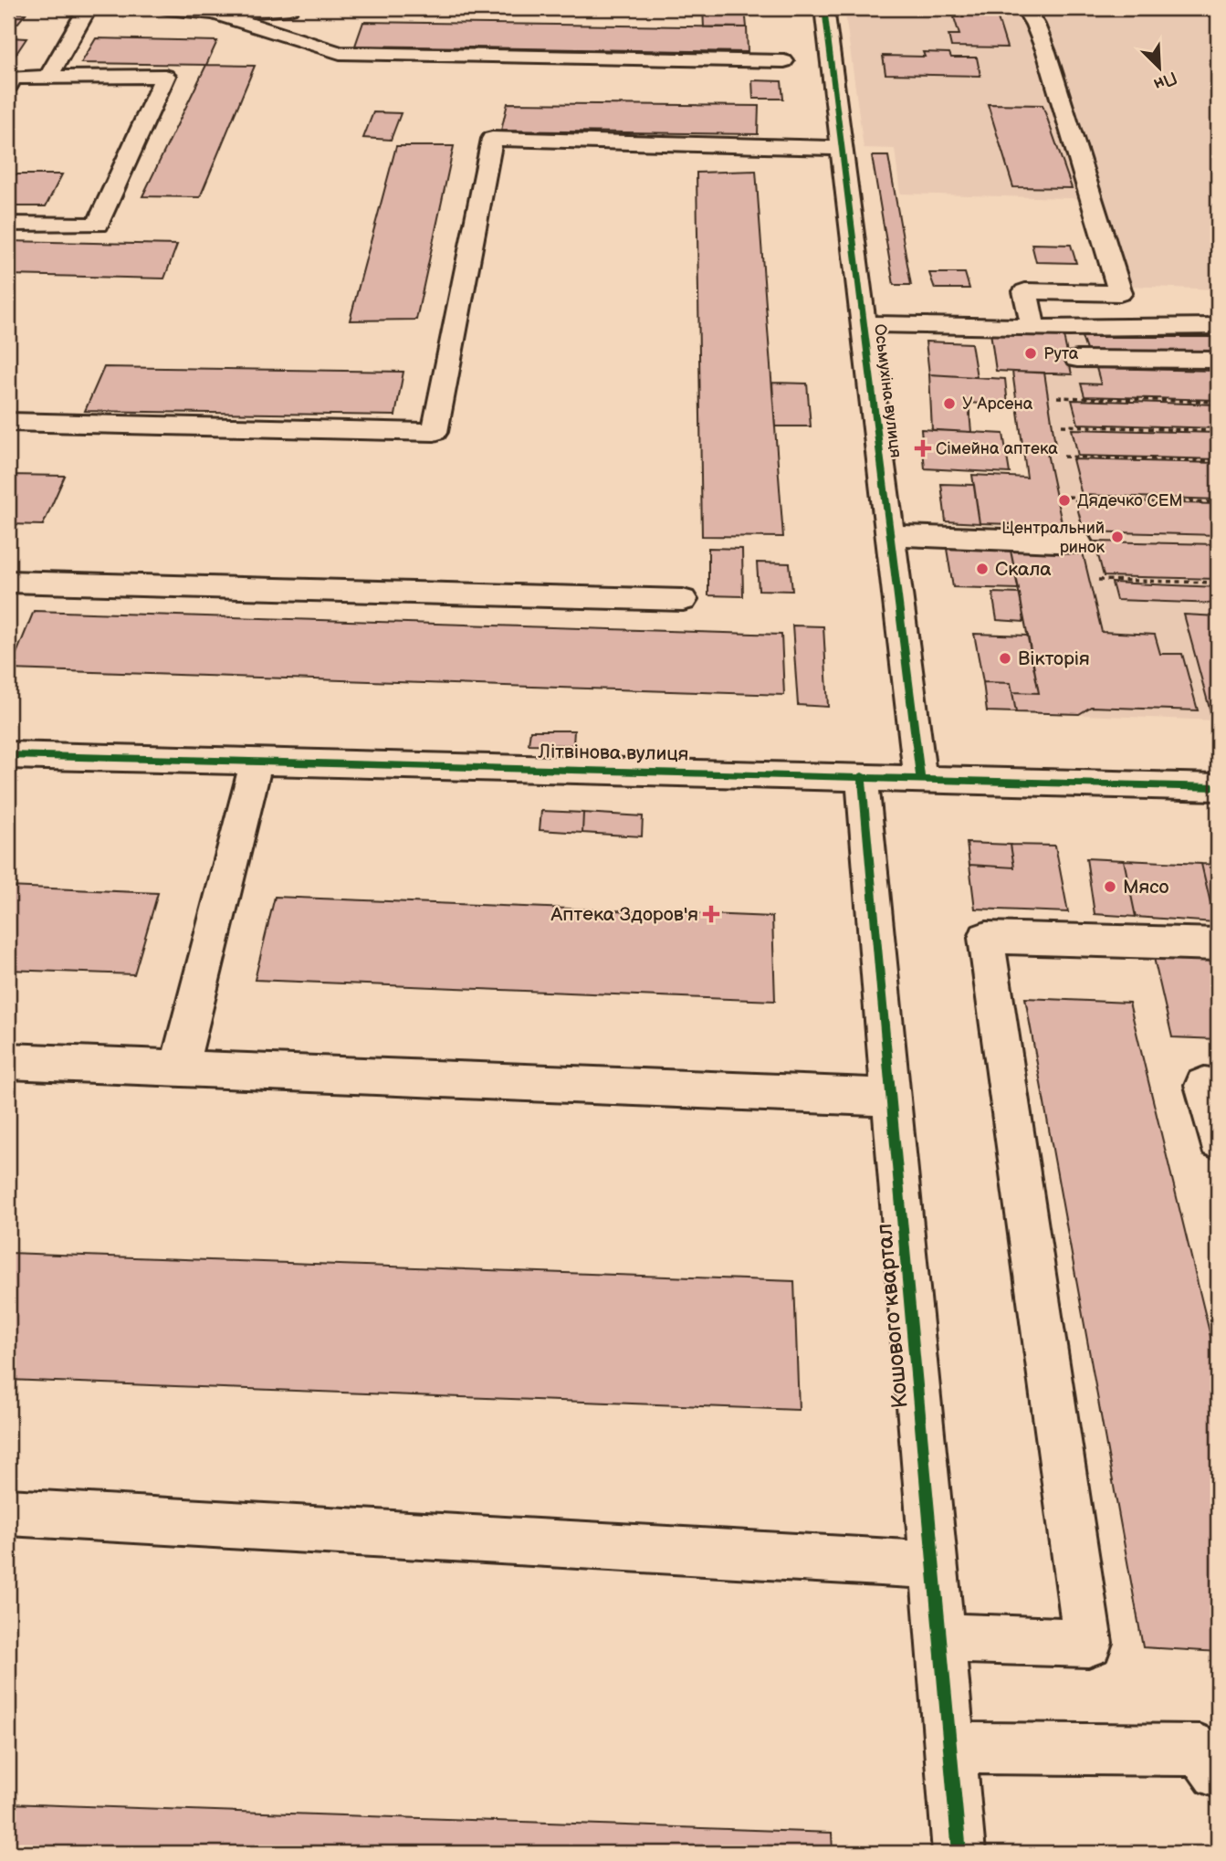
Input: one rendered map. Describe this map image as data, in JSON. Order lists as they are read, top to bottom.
{
  "streets": {
    "street": ["Осьмухіна вулиця", "Літвінова вулиця", "Кошового квартал"]
  },
  "crossings": [
    ["Осьмухіна вулиця", "Літвінова вулиця"],
    ["Літвінова вулиця", "Кошового квартал"]
  ],
  "places": {
    "other": [
      "Рута",
      "У Арсена",
      "Дядечко СЕМ",
      "Центральний ринок",
      "Скала",
      "Вікторія",
      "Мясо"
    ],
    "health": ["Сімейна аптека", "Аптека Здоров'я"]
  },
  "north": "bottom right"
}
